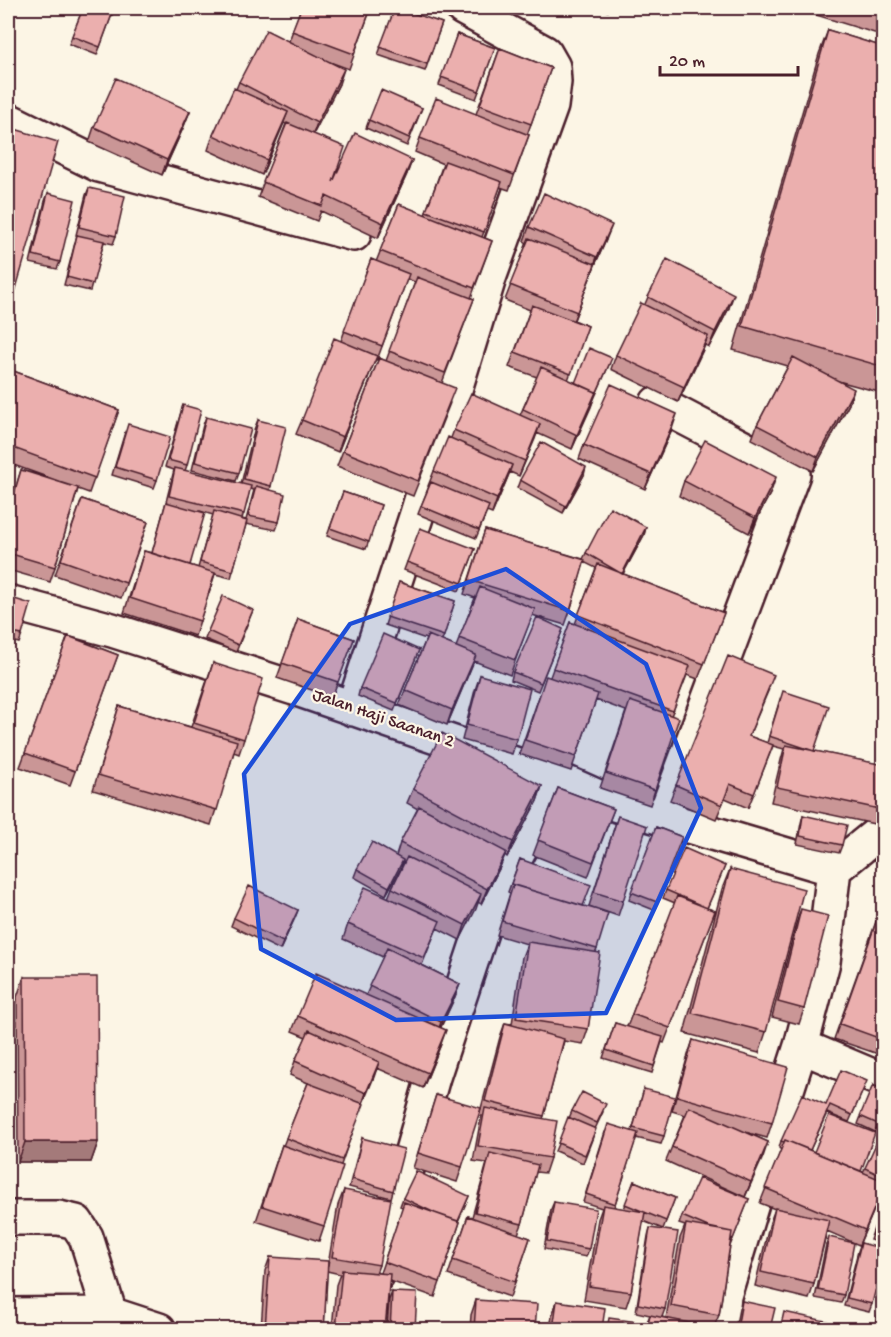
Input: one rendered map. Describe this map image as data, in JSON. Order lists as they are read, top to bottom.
{
  "streets": {
    "street": ["Jalan Haji Saanan 2"]
  },
  "scale_bar": "20 m"
}
